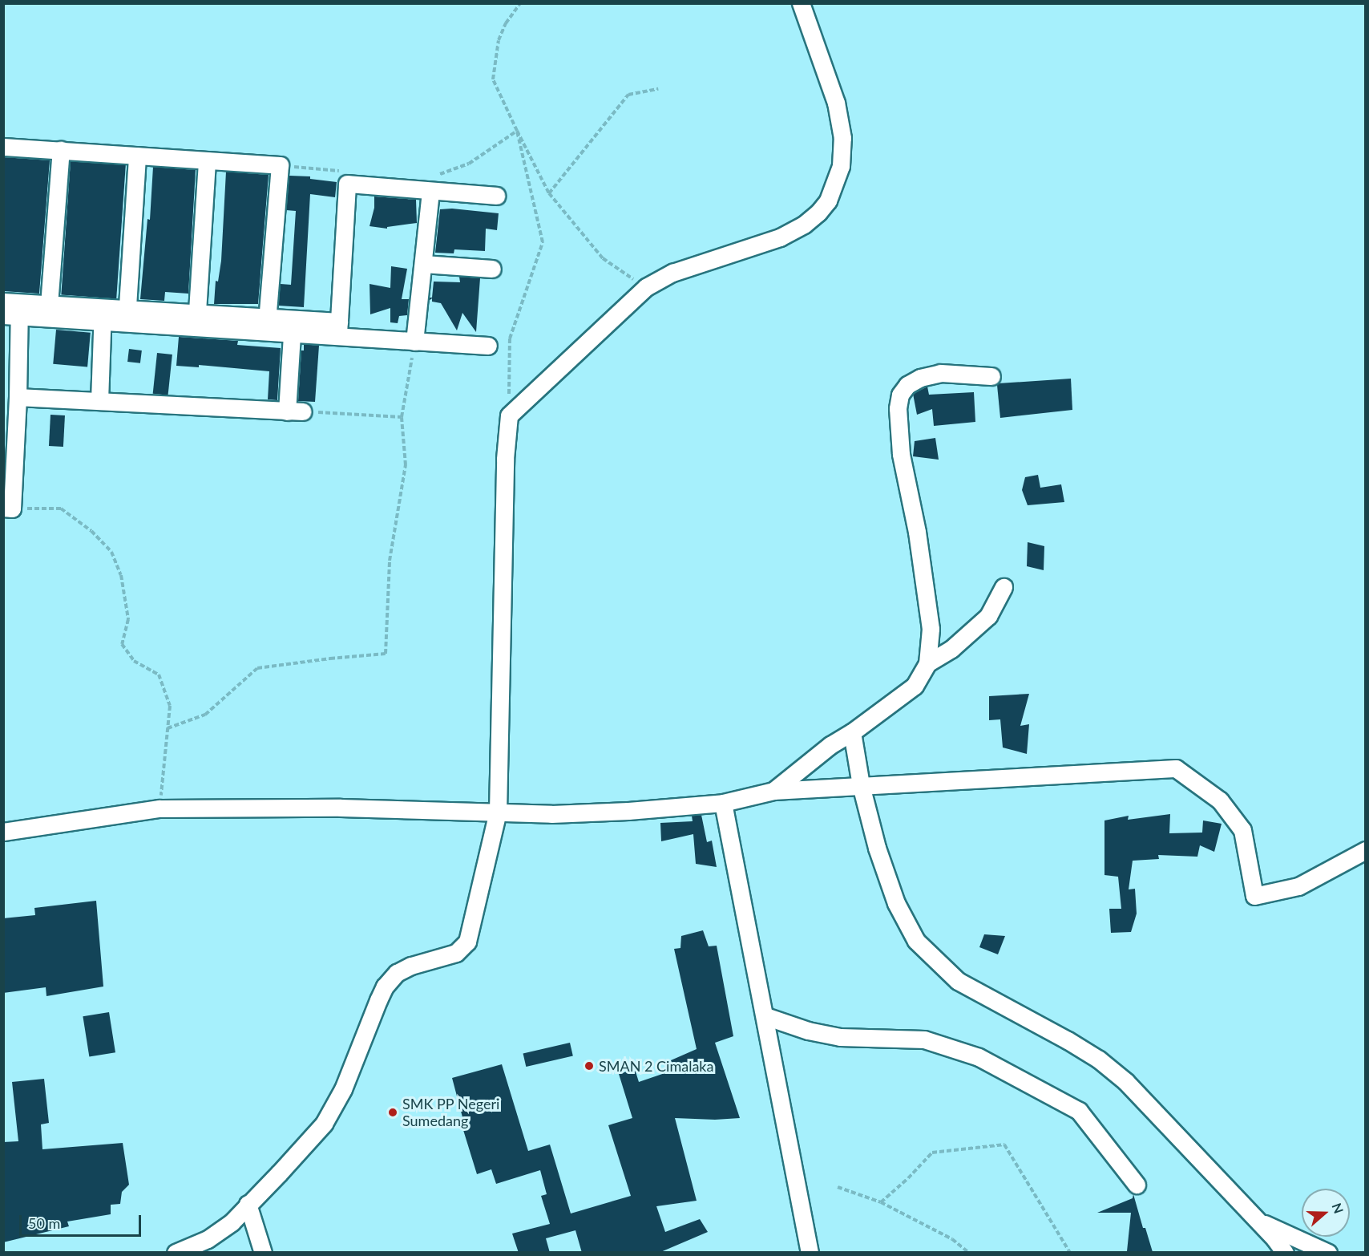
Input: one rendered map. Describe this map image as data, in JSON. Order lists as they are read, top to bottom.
{
  "places": ["SMAN 2 Cimalaka", "SMK PP Negeri Sumedang"],
  "scale_bar": "50 m",
  "north": "right"
}
